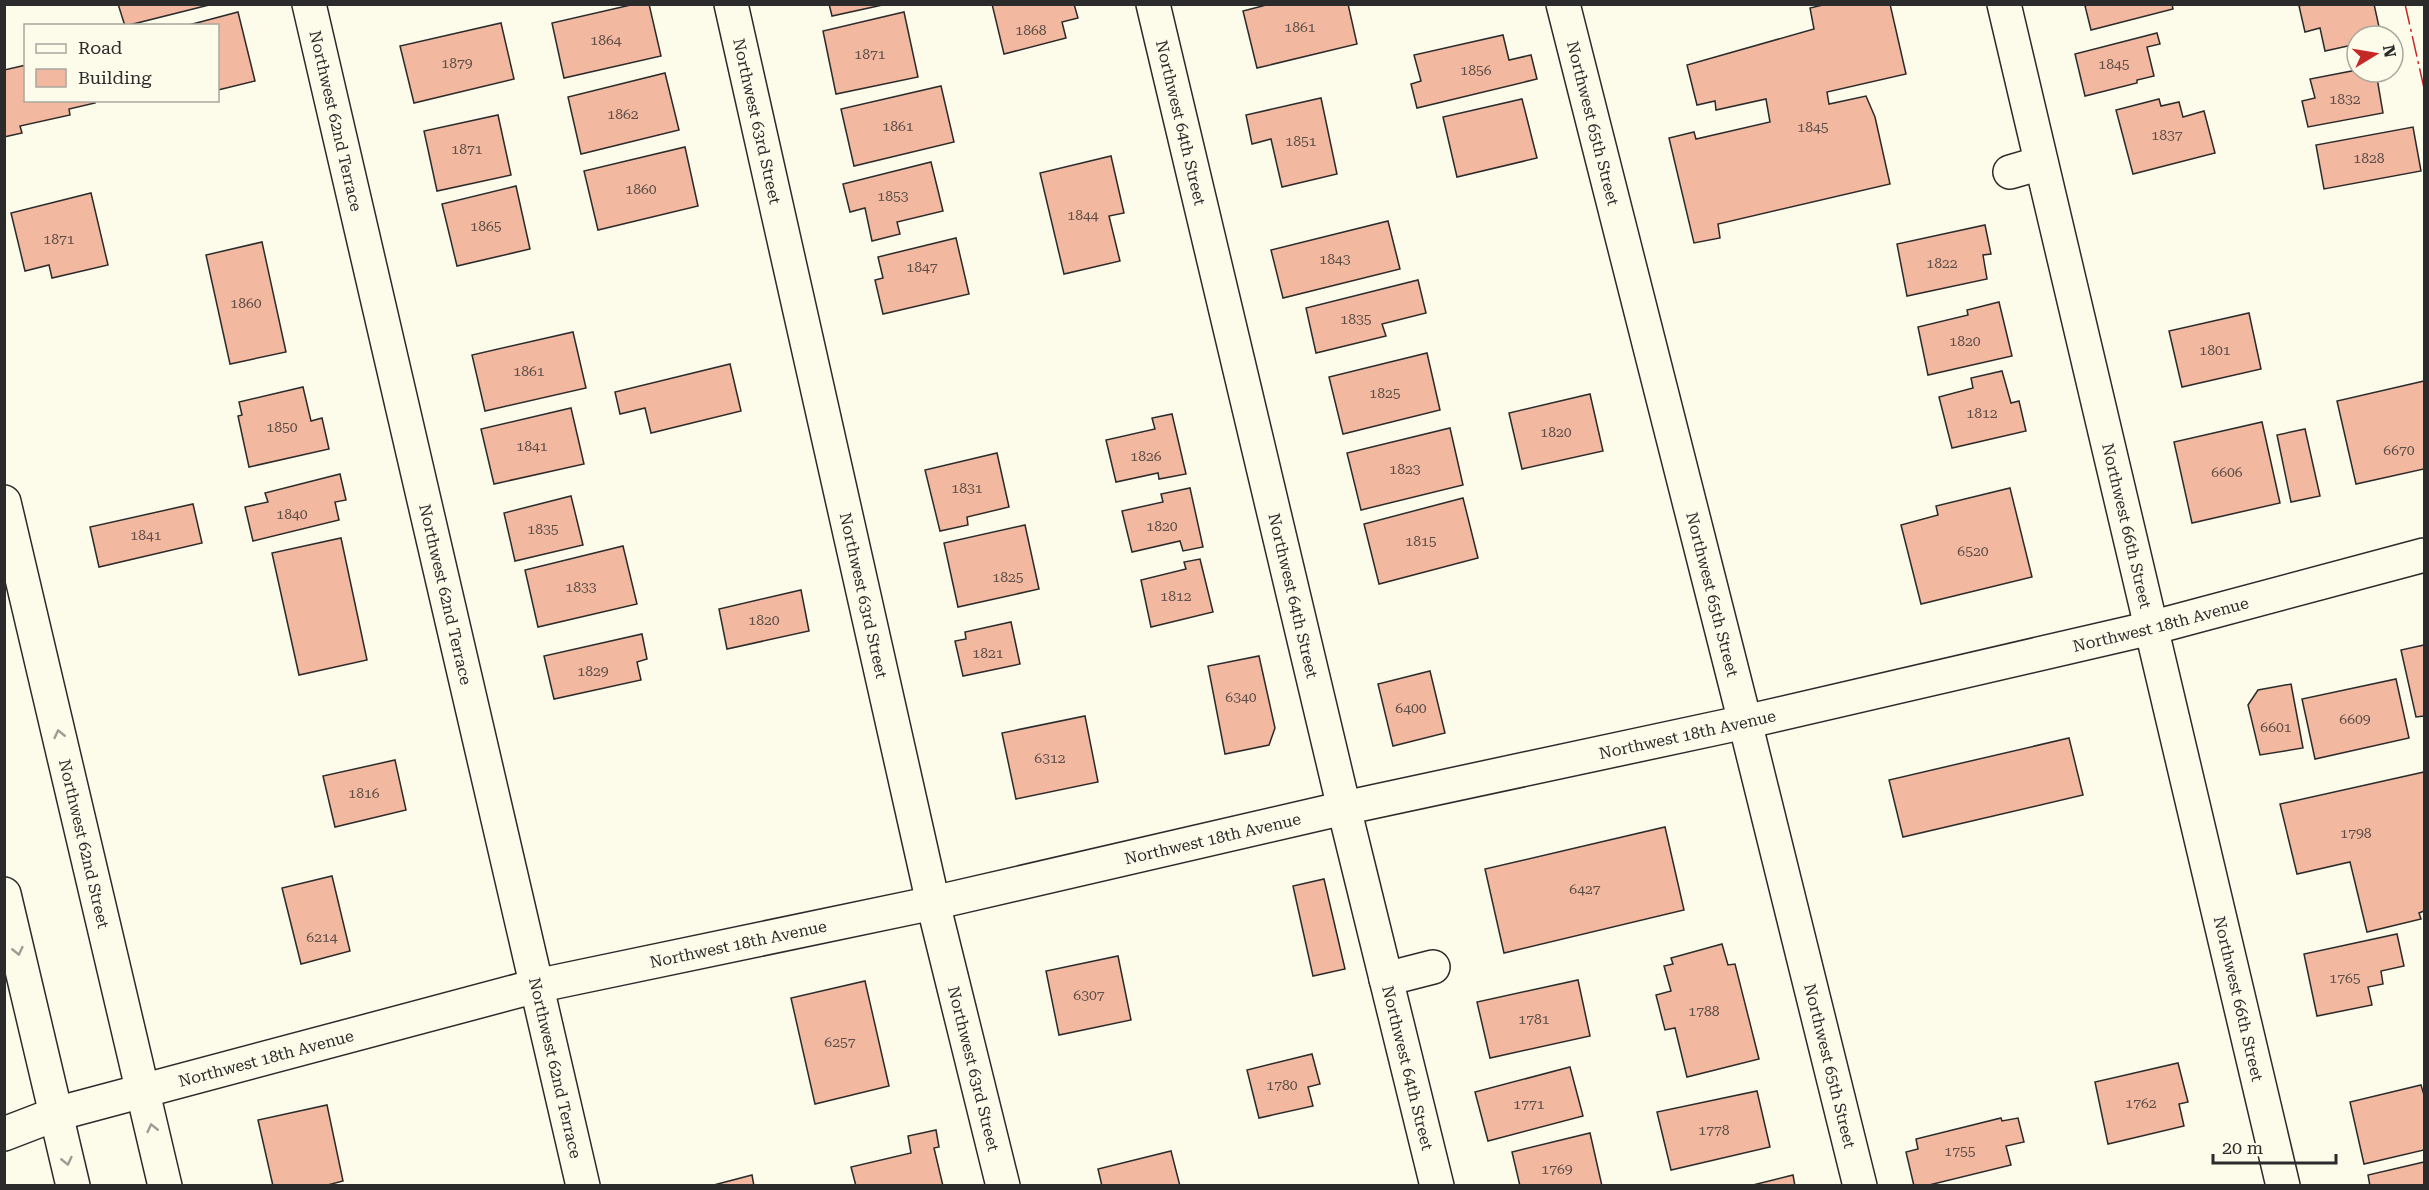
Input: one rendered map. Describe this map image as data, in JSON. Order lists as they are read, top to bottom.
{
  "streets": {
    "street": [
      "Northwest 62nd Terrace",
      "Northwest 63rd Street",
      "Northwest 64th Street",
      "Northwest 65th Street",
      "Northwest 66th Street",
      "Northwest 18th Avenue",
      "Northwest 62nd Street"
    ]
  },
  "crossings": [
    ["Northwest 62nd Terrace", "Northwest 18th Avenue"],
    ["Northwest 63rd Street", "Northwest 18th Avenue"],
    ["Northwest 64th Street", "Northwest 18th Avenue"],
    ["Northwest 65th Street", "Northwest 18th Avenue"],
    ["Northwest 66th Street", "Northwest 18th Avenue"],
    ["Northwest 18th Avenue", "Northwest 62nd Street"]
  ],
  "house_numbers": [
    "1861",
    "1868",
    "1864",
    "1871",
    "1879",
    "1845",
    "1856",
    "1832",
    "1862",
    "1861",
    "1845",
    "1837",
    "1851",
    "1871",
    "1828",
    "1860",
    "1853",
    "1844",
    "1865",
    "1871",
    "1843",
    "1822",
    "1847",
    "1860",
    "1835",
    "1820",
    "1801",
    "1861",
    "1825",
    "1812",
    "1850",
    "1820",
    "1841",
    "6670",
    "1826",
    "1823",
    "6606",
    "1831",
    "1840",
    "1820",
    "1835",
    "1841",
    "1815",
    "6520",
    "1825",
    "1833",
    "1812",
    "1820",
    "1821",
    "1829",
    "6340",
    "6400",
    "6609",
    "6601",
    "6312",
    "1816",
    "1798",
    "6427",
    "6214",
    "1765",
    "6307",
    "1788",
    "1781",
    "6257",
    "1780",
    "1762",
    "1771",
    "1778",
    "1755",
    "1769"
  ],
  "legend": ["Road", "Building"],
  "scale_bar": "20 m",
  "north": "right"
}
